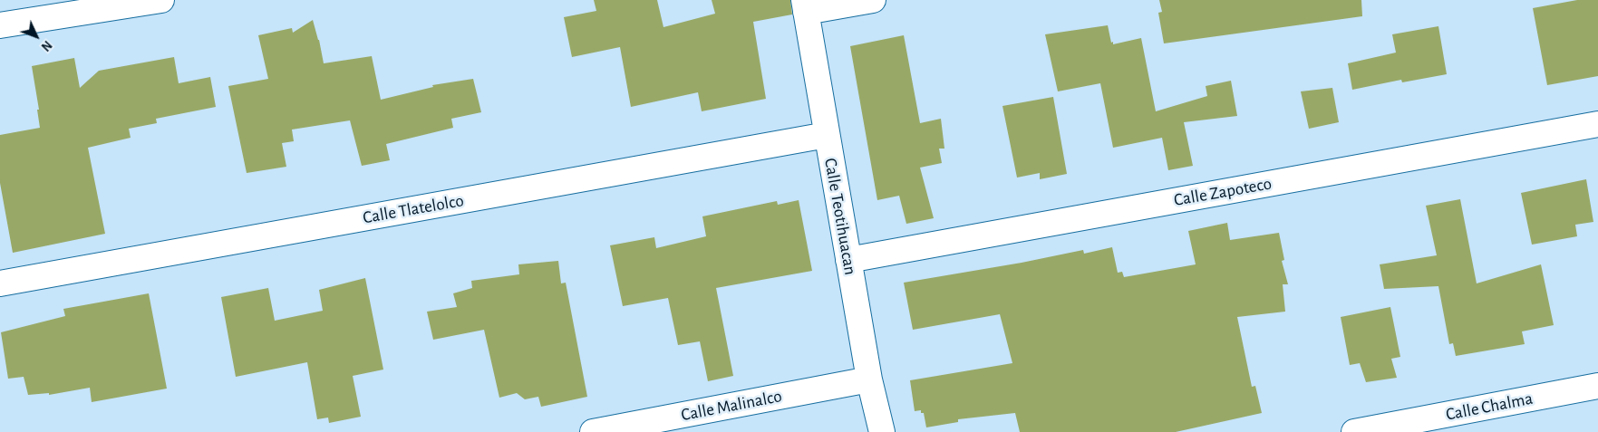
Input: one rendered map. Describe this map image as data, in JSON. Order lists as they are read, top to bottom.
{
  "streets": {
    "street": [
      "Calle Zapoteco",
      "Calle Tlatelolco",
      "Calle Teotihuacan",
      "Calle Malinalco",
      "Calle Chalma"
    ]
  },
  "crossings": [
    ["Calle Zapoteco", "Calle Teotihuacan"],
    ["Calle Tlatelolco", "Calle Teotihuacan"],
    ["Calle Teotihuacan", "Calle Malinalco"]
  ],
  "north": "bottom right"
}
